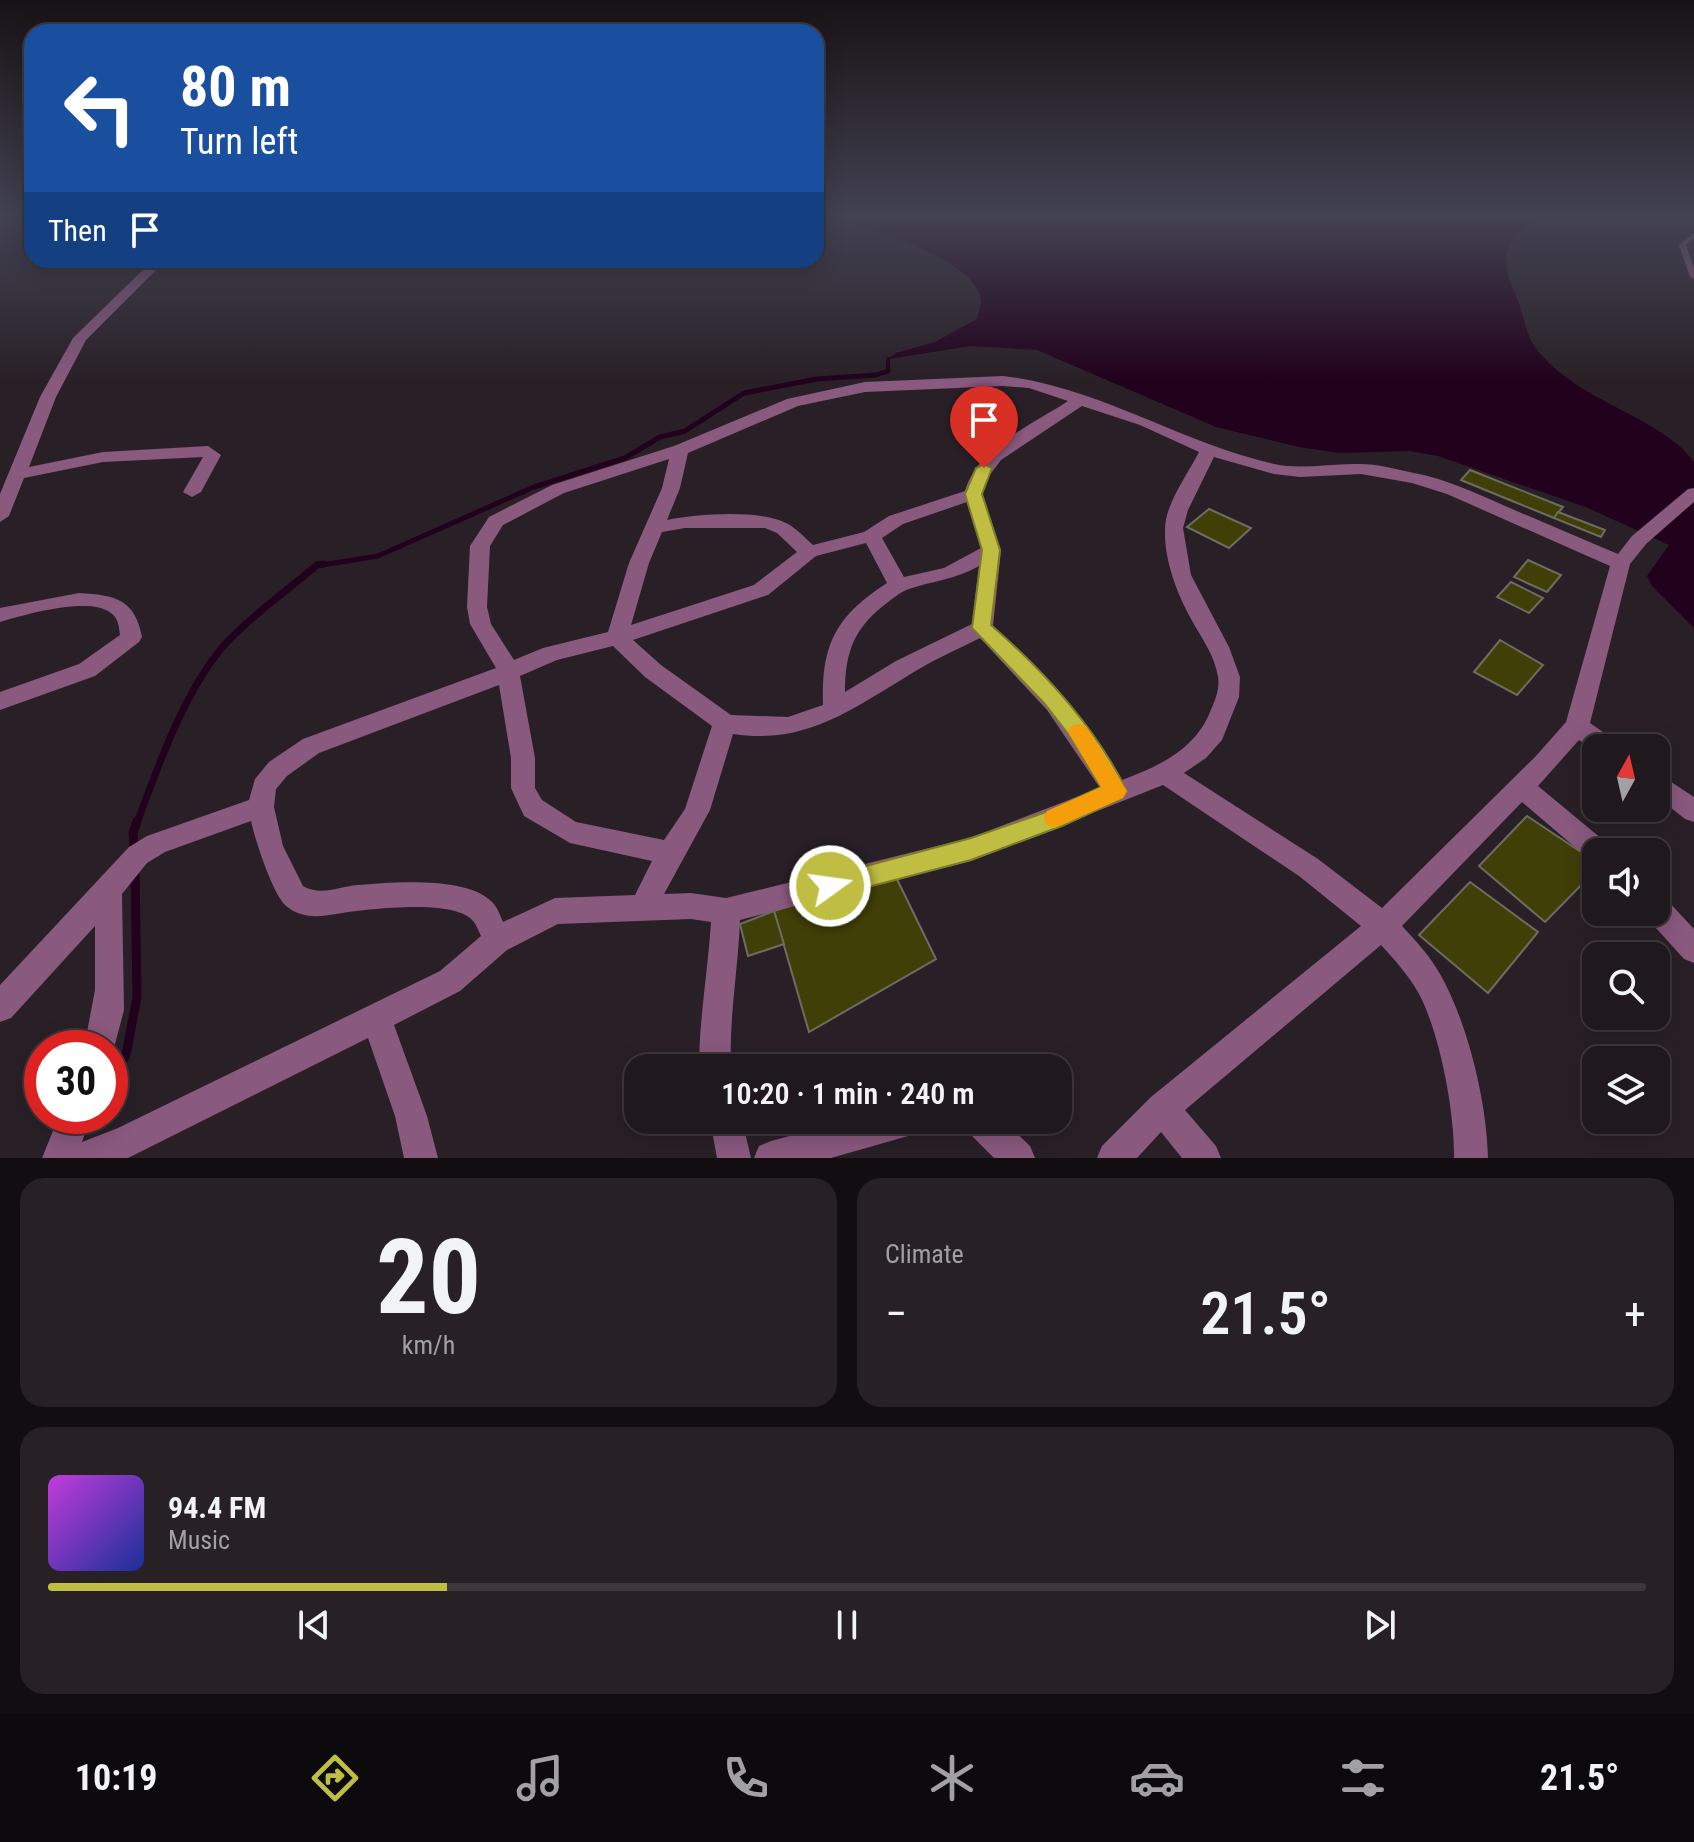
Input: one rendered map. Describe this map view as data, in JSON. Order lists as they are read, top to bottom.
{
  "north": "top",
  "page": {
    "turn": ["80 m", "Turn left"],
    "then": "Then",
    "limit": "30",
    "trip": "10:20 · 1 min · 240 m",
    "tile": [
      ["20", "km/h"],
      "Climate"
    ],
    "heat": ["−", "21.5°", "+"],
    "song": ["94.4 FM", "Music"],
    "tabs": ["10:19", "21.5°"]
  }
}
